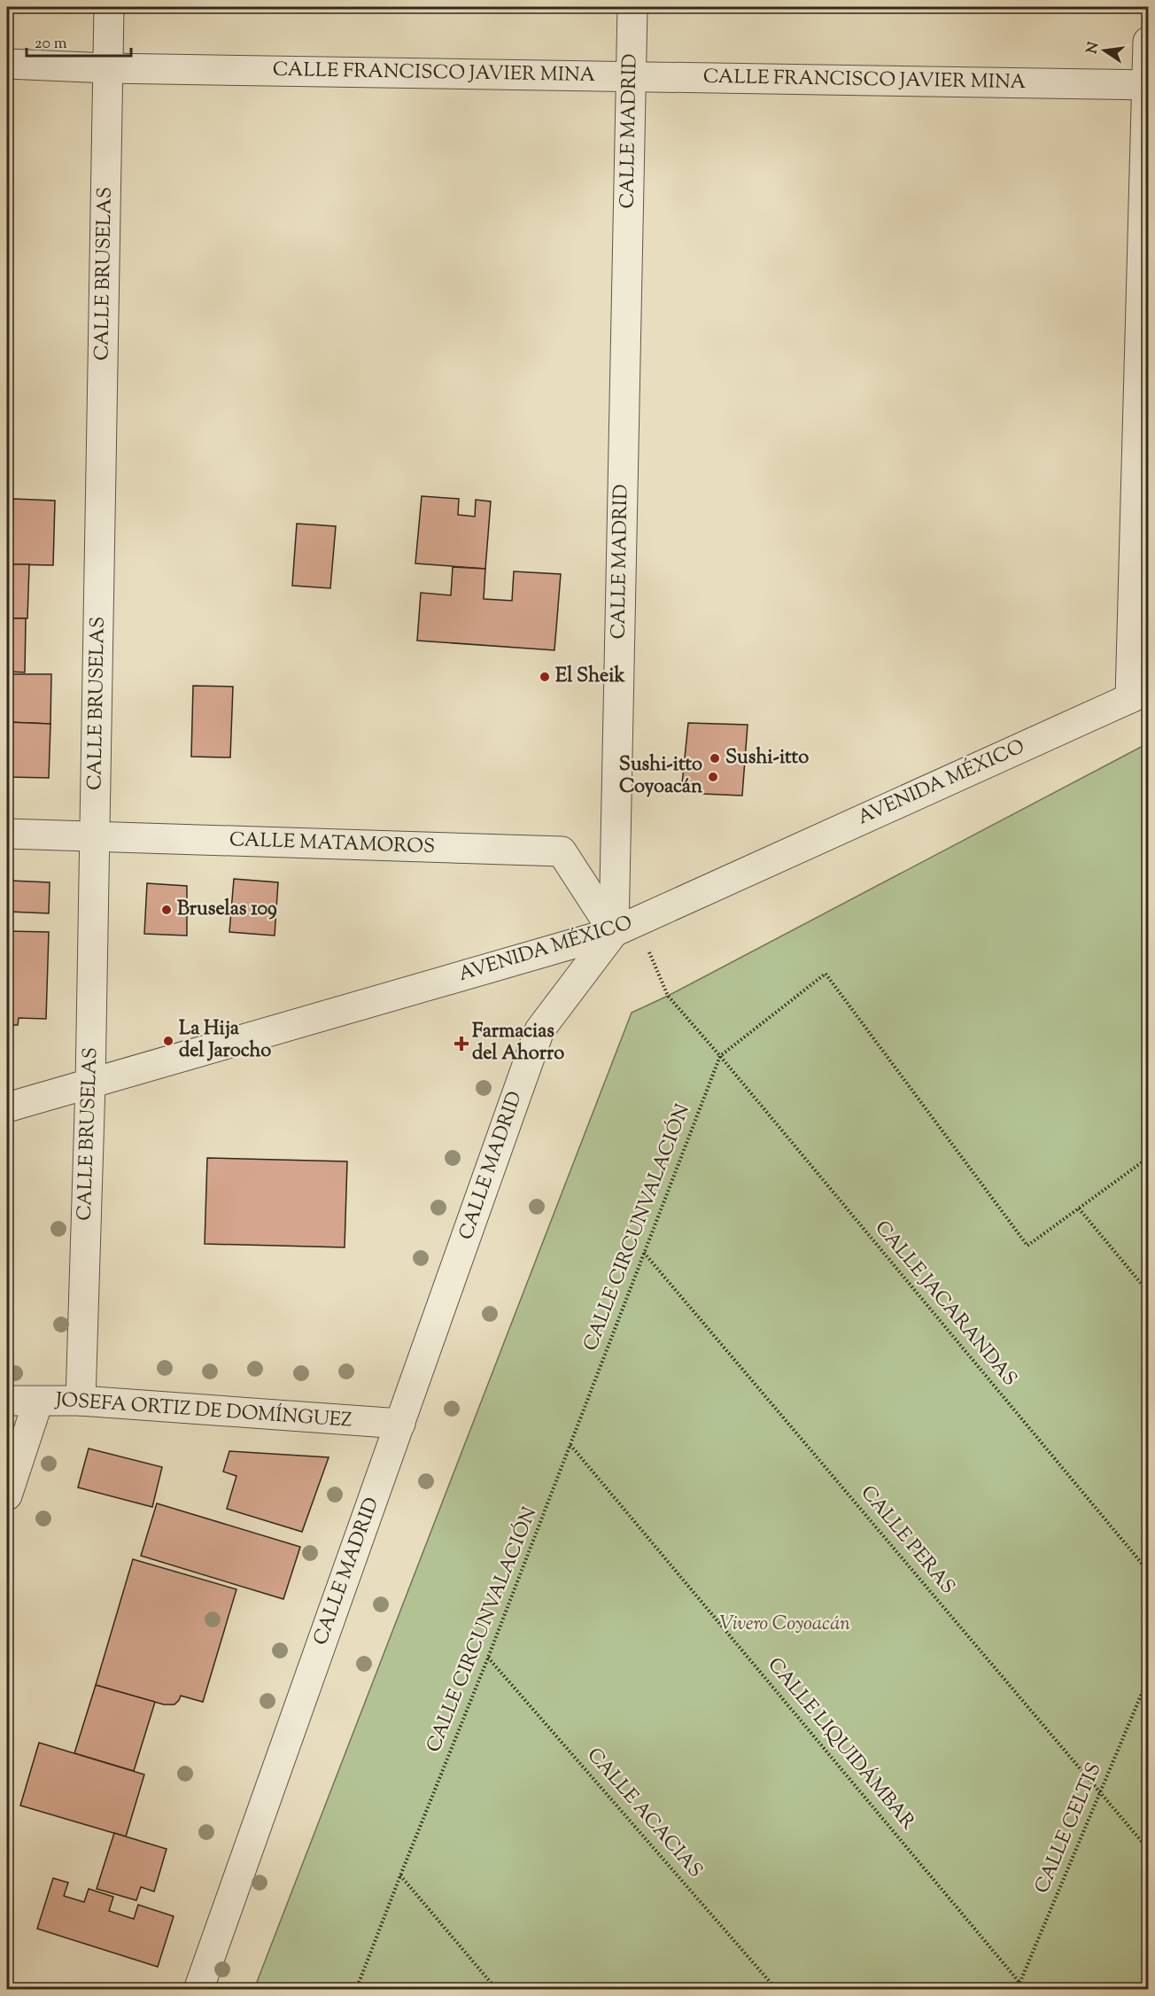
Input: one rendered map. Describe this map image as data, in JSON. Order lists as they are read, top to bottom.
{
  "streets": {
    "street": [
      "CALLE FRANCISCO JAVIER MINA",
      "CALLE MADRID",
      "CALLE BRUSELAS",
      "AVENIDA MÉXICO",
      "CALLE MATAMOROS",
      "JOSEFA ORTIZ DE DOMÍNGUEZ"
    ],
    "path": [
      "CALLE CIRCUNVALACIÓN",
      "CALLE JACARANDAS",
      "CALLE PERAS",
      "CALLE LIQUIDÁMBAR",
      "CALLE ACACIAS",
      "CALLE CELTIS"
    ]
  },
  "crossings": [
    ["CALLE FRANCISCO JAVIER MINA", "CALLE MADRID"],
    ["CALLE FRANCISCO JAVIER MINA", "CALLE BRUSELAS"],
    ["CALLE MADRID", "AVENIDA MÉXICO"],
    ["CALLE MADRID", "CALLE MATAMOROS"],
    ["CALLE MADRID", "CALLE JACARANDAS"],
    ["CALLE MADRID", "JOSEFA ORTIZ DE DOMÍNGUEZ"],
    ["CALLE BRUSELAS", "AVENIDA MÉXICO"],
    ["CALLE BRUSELAS", "CALLE MATAMOROS"],
    ["CALLE BRUSELAS", "JOSEFA ORTIZ DE DOMÍNGUEZ"],
    ["AVENIDA MÉXICO", "CALLE MATAMOROS"],
    ["AVENIDA MÉXICO", "CALLE JACARANDAS"],
    ["CALLE MATAMOROS", "CALLE JACARANDAS"],
    ["CALLE CIRCUNVALACIÓN", "CALLE JACARANDAS"],
    ["CALLE CIRCUNVALACIÓN", "CALLE PERAS"],
    ["CALLE CIRCUNVALACIÓN", "CALLE LIQUIDÁMBAR"],
    ["CALLE CIRCUNVALACIÓN", "CALLE ACACIAS"],
    ["CALLE PERAS", "CALLE CELTIS"],
    ["CALLE LIQUIDÁMBAR", "CALLE CELTIS"]
  ],
  "parks": ["Vivero Coyoacán"],
  "places": {
    "other": [
      "El Sheik",
      "Sushi-itto",
      "Sushi-itto Coyoacán",
      "Bruselas 109",
      "La Hija del Jarocho"
    ],
    "health": ["Farmacias del Ahorro"]
  },
  "scale_bar": "20 m",
  "north": "left"
}
